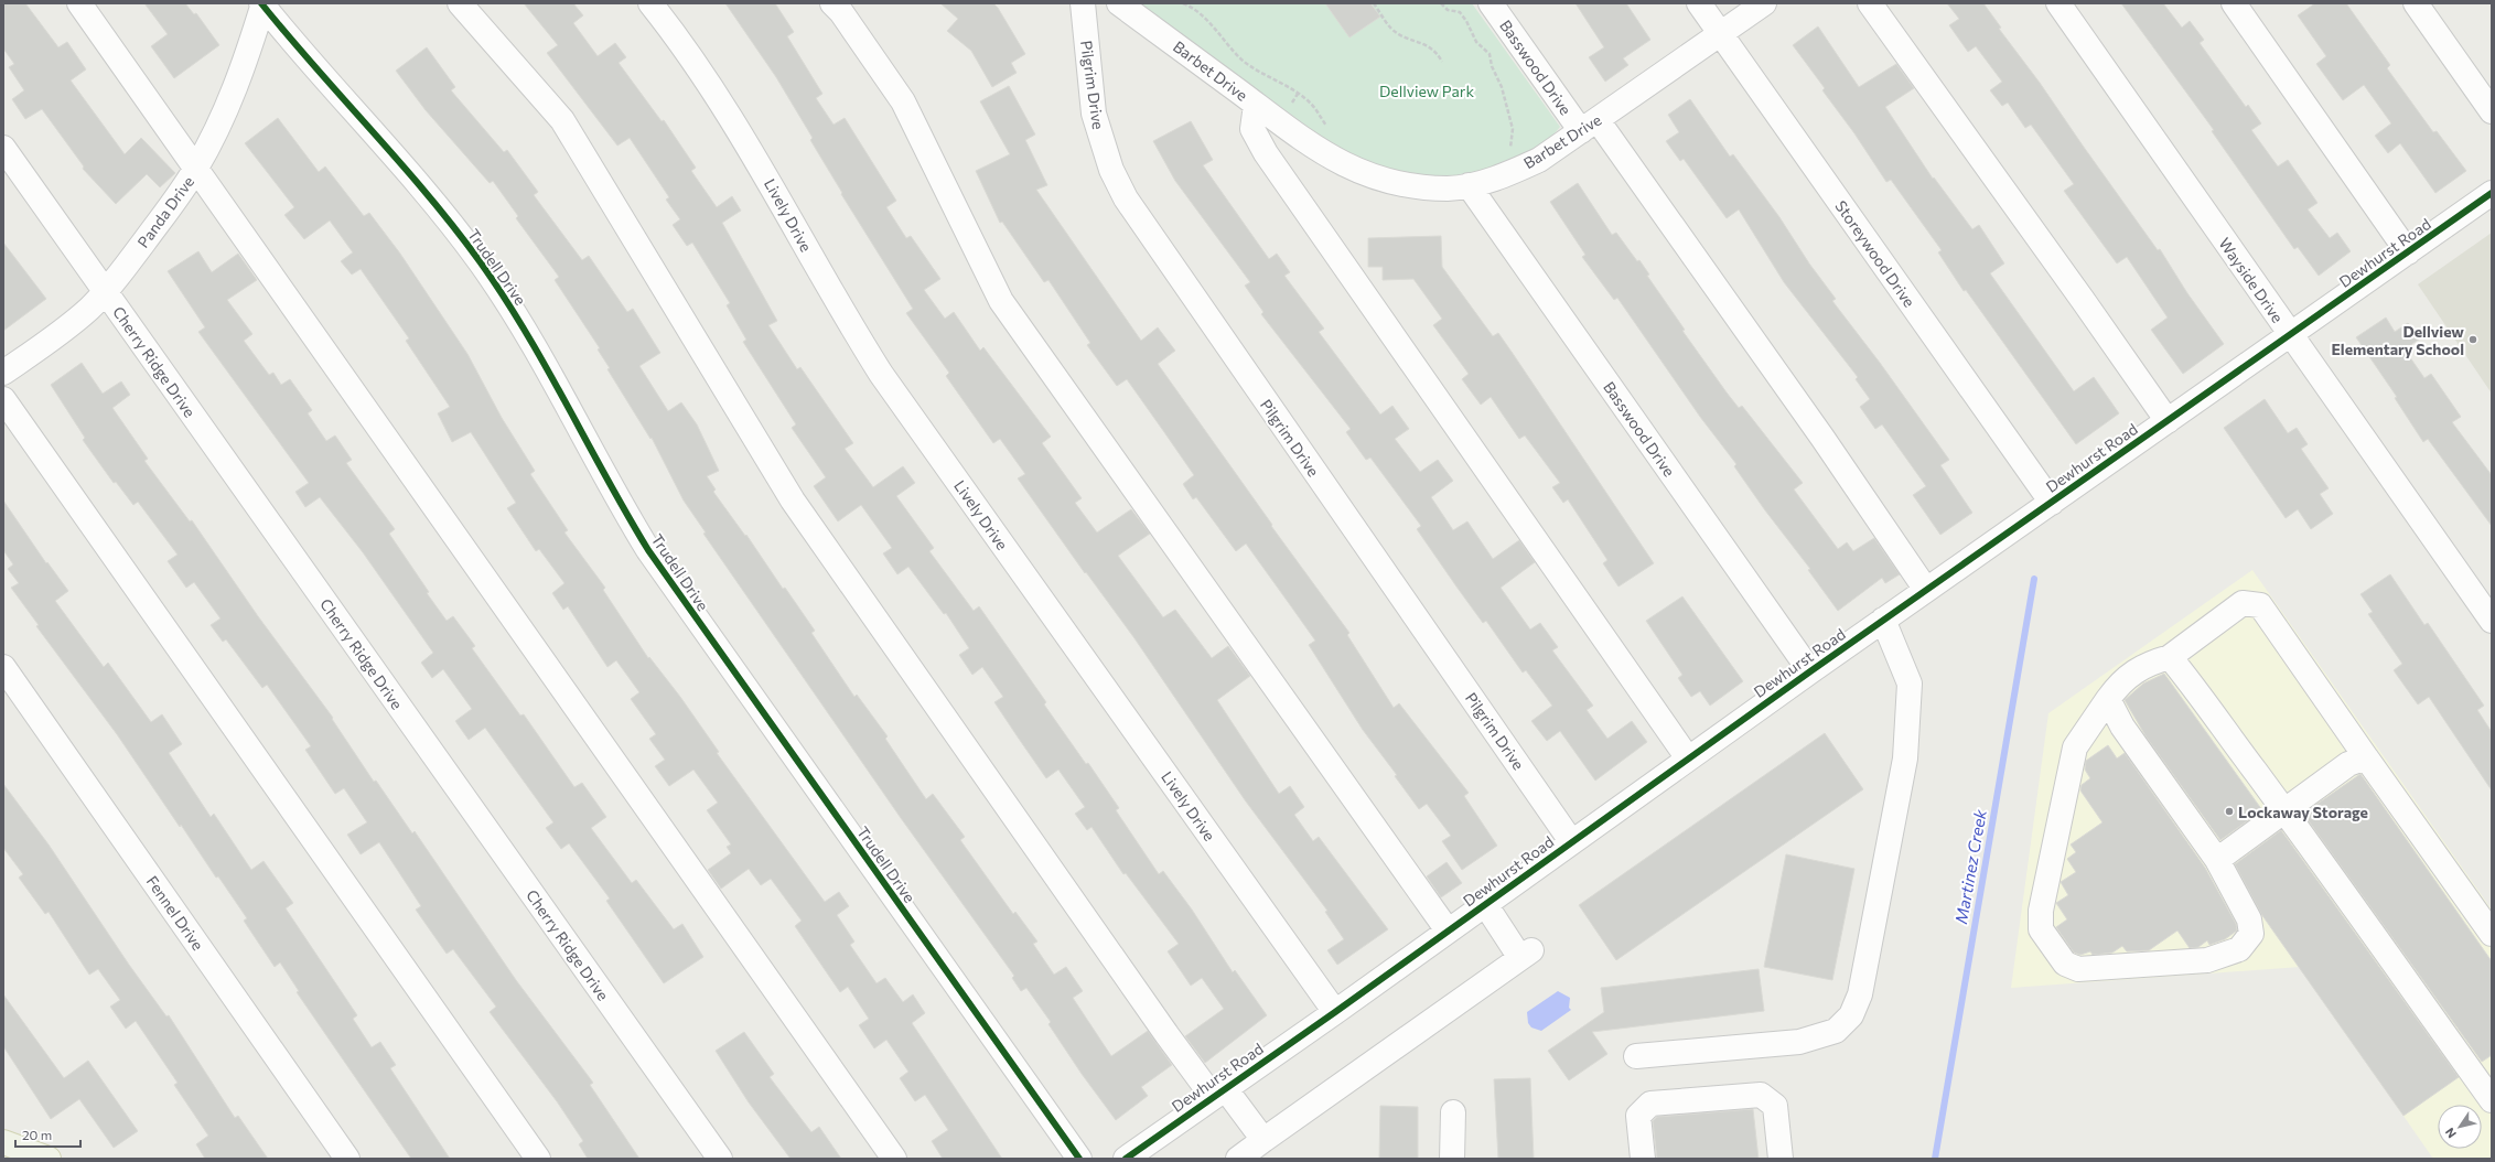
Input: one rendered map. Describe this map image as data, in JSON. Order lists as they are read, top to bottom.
{
  "streets": {
    "street": [
      "Basswood Drive",
      "Barbet Drive",
      "Pilgrim Drive",
      "Panda Drive",
      "Lively Drive",
      "Dewhurst Road",
      "Storeywood Drive",
      "Trudell Drive",
      "Wayside Drive",
      "Cherry Ridge Drive",
      "Fennel Drive"
    ]
  },
  "crossings": [
    ["Basswood Drive", "Barbet Drive"],
    ["Basswood Drive", "Dewhurst Road"],
    ["Barbet Drive", "Storeywood Drive"],
    ["Pilgrim Drive", "Dewhurst Road"],
    ["Panda Drive", "Trudell Drive"],
    ["Panda Drive", "Cherry Ridge Drive"],
    ["Lively Drive", "Dewhurst Road"],
    ["Dewhurst Road", "Storeywood Drive"],
    ["Dewhurst Road", "Wayside Drive"]
  ],
  "water": ["Martinez Creek"],
  "parks": ["Dellview Park"],
  "places": ["Dellview Elementary School", "Lockaway Storage"],
  "scale_bar": "20 m",
  "north": "bottom left"
}
